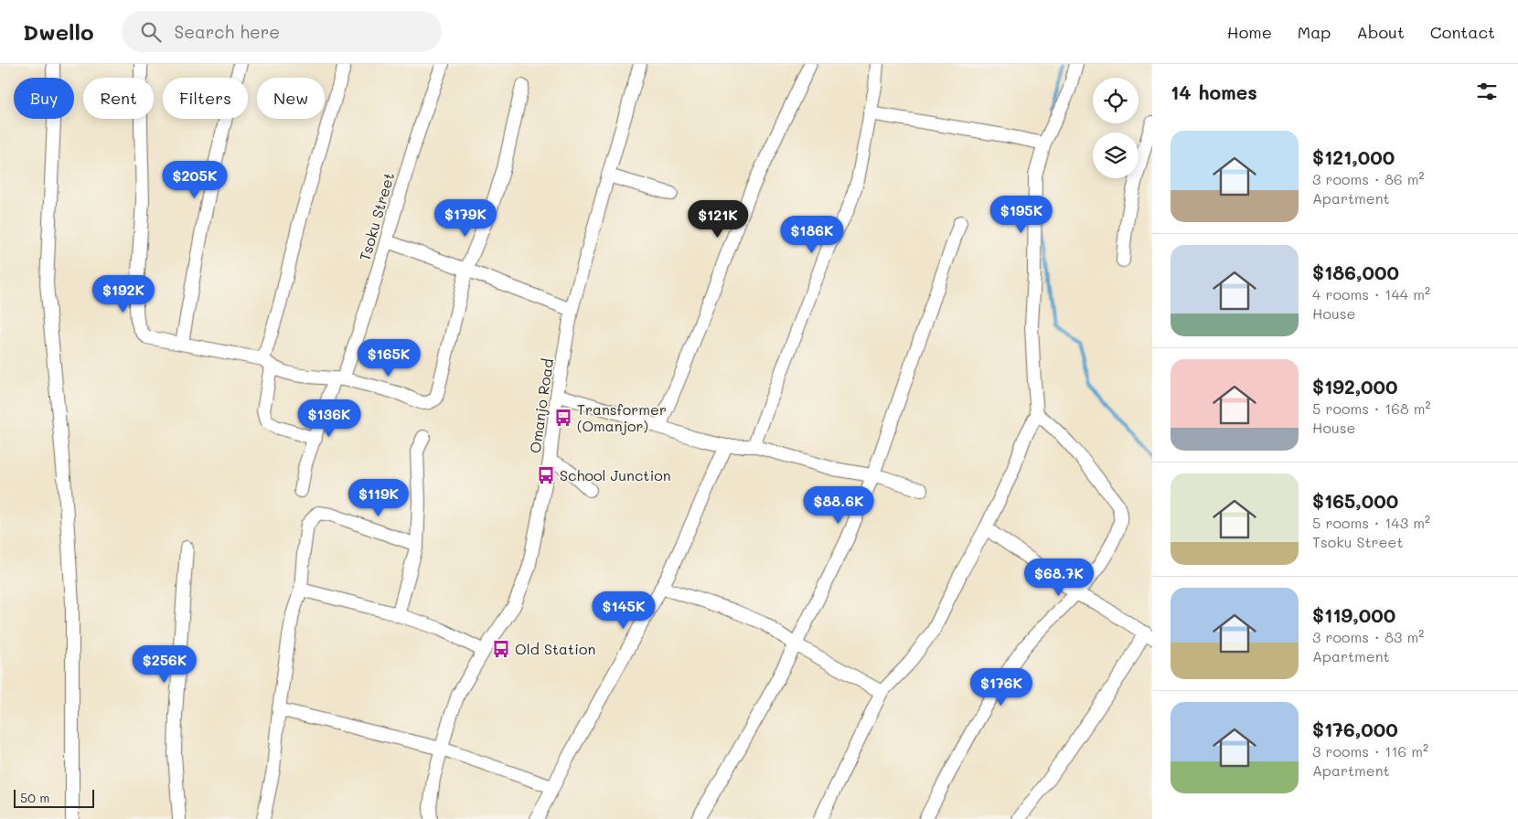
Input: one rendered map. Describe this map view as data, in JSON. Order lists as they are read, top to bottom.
{
  "streets": {
    "street": ["Tsoku Street", "Omanjo Road"]
  },
  "places": {
    "bus stop": ["Transformer (Omanjor)", "School Junction", "Old Station"]
  },
  "scale_bar": "50 m",
  "page": {
    "header": "Dwello",
    "search": "Search here",
    "nav": [
      "Home",
      "Map",
      "About",
      "Contact"
    ],
    "heading": "14 homes",
    "chip": [
      "Buy",
      "Rent",
      "Filters",
      "New"
    ],
    "list": [
      {
        "name": "$121,000",
        "note": "3 rooms · 86 m² · Apartment"
      },
      {
        "name": "$186,000",
        "note": "4 rooms · 144 m² · House"
      },
      {
        "name": "$192,000",
        "note": "5 rooms · 168 m² · House"
      },
      {
        "name": "$165,000",
        "note": "5 rooms · 143 m² · Tsoku Street"
      },
      {
        "name": "$119,000",
        "note": "3 rooms · 83 m² · Apartment"
      },
      {
        "name": "$176,000",
        "note": "3 rooms · 116 m² · Apartment"
      }
    ],
    "price": [
      "$205K",
      "$195K",
      "$179K",
      "$121K",
      "$186K",
      "$192K",
      "$165K",
      "$136K",
      "$119K",
      "$88.6K",
      "$68.7K",
      "$145K",
      "$256K",
      "$176K"
    ],
    "scale": "50 m"
  }
}
